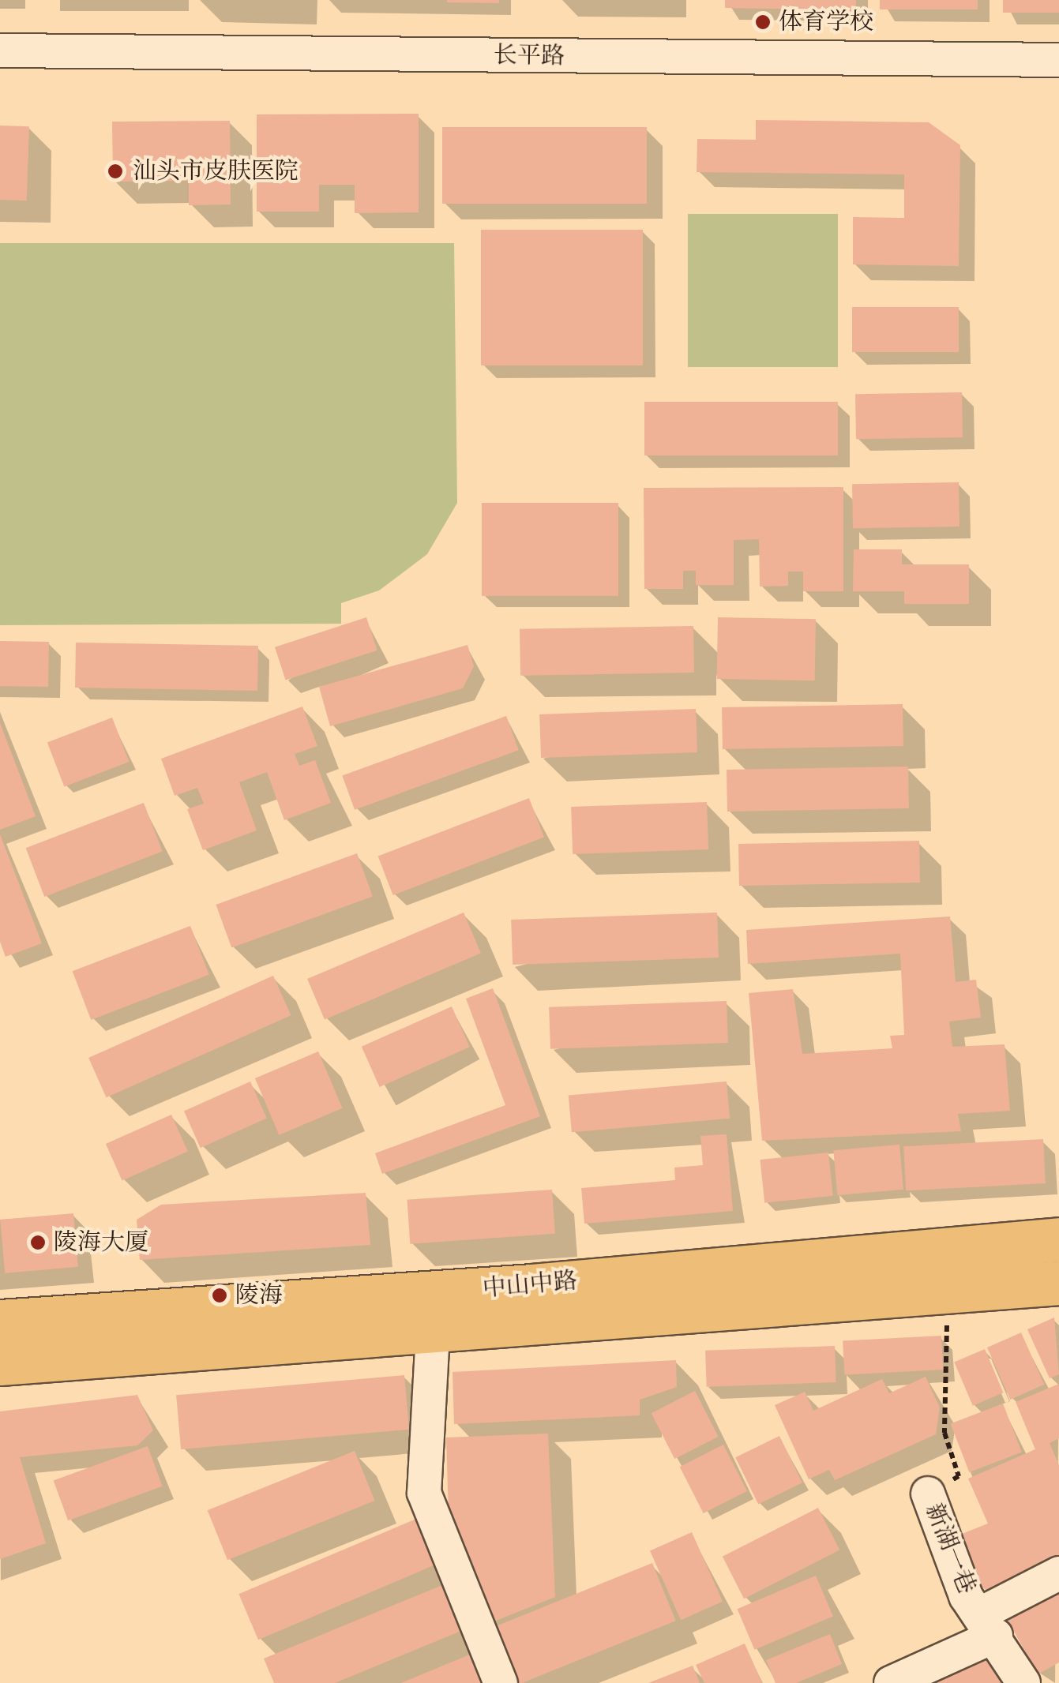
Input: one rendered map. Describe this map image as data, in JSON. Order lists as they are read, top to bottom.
{
  "streets": {
    "main road": ["中山中路"],
    "street": ["长平路", "新湖一巷"]
  },
  "places": [
    "体育学校",
    "汕头市皮肤医院",
    "陵海大厦",
    "陵海"
  ]
}
